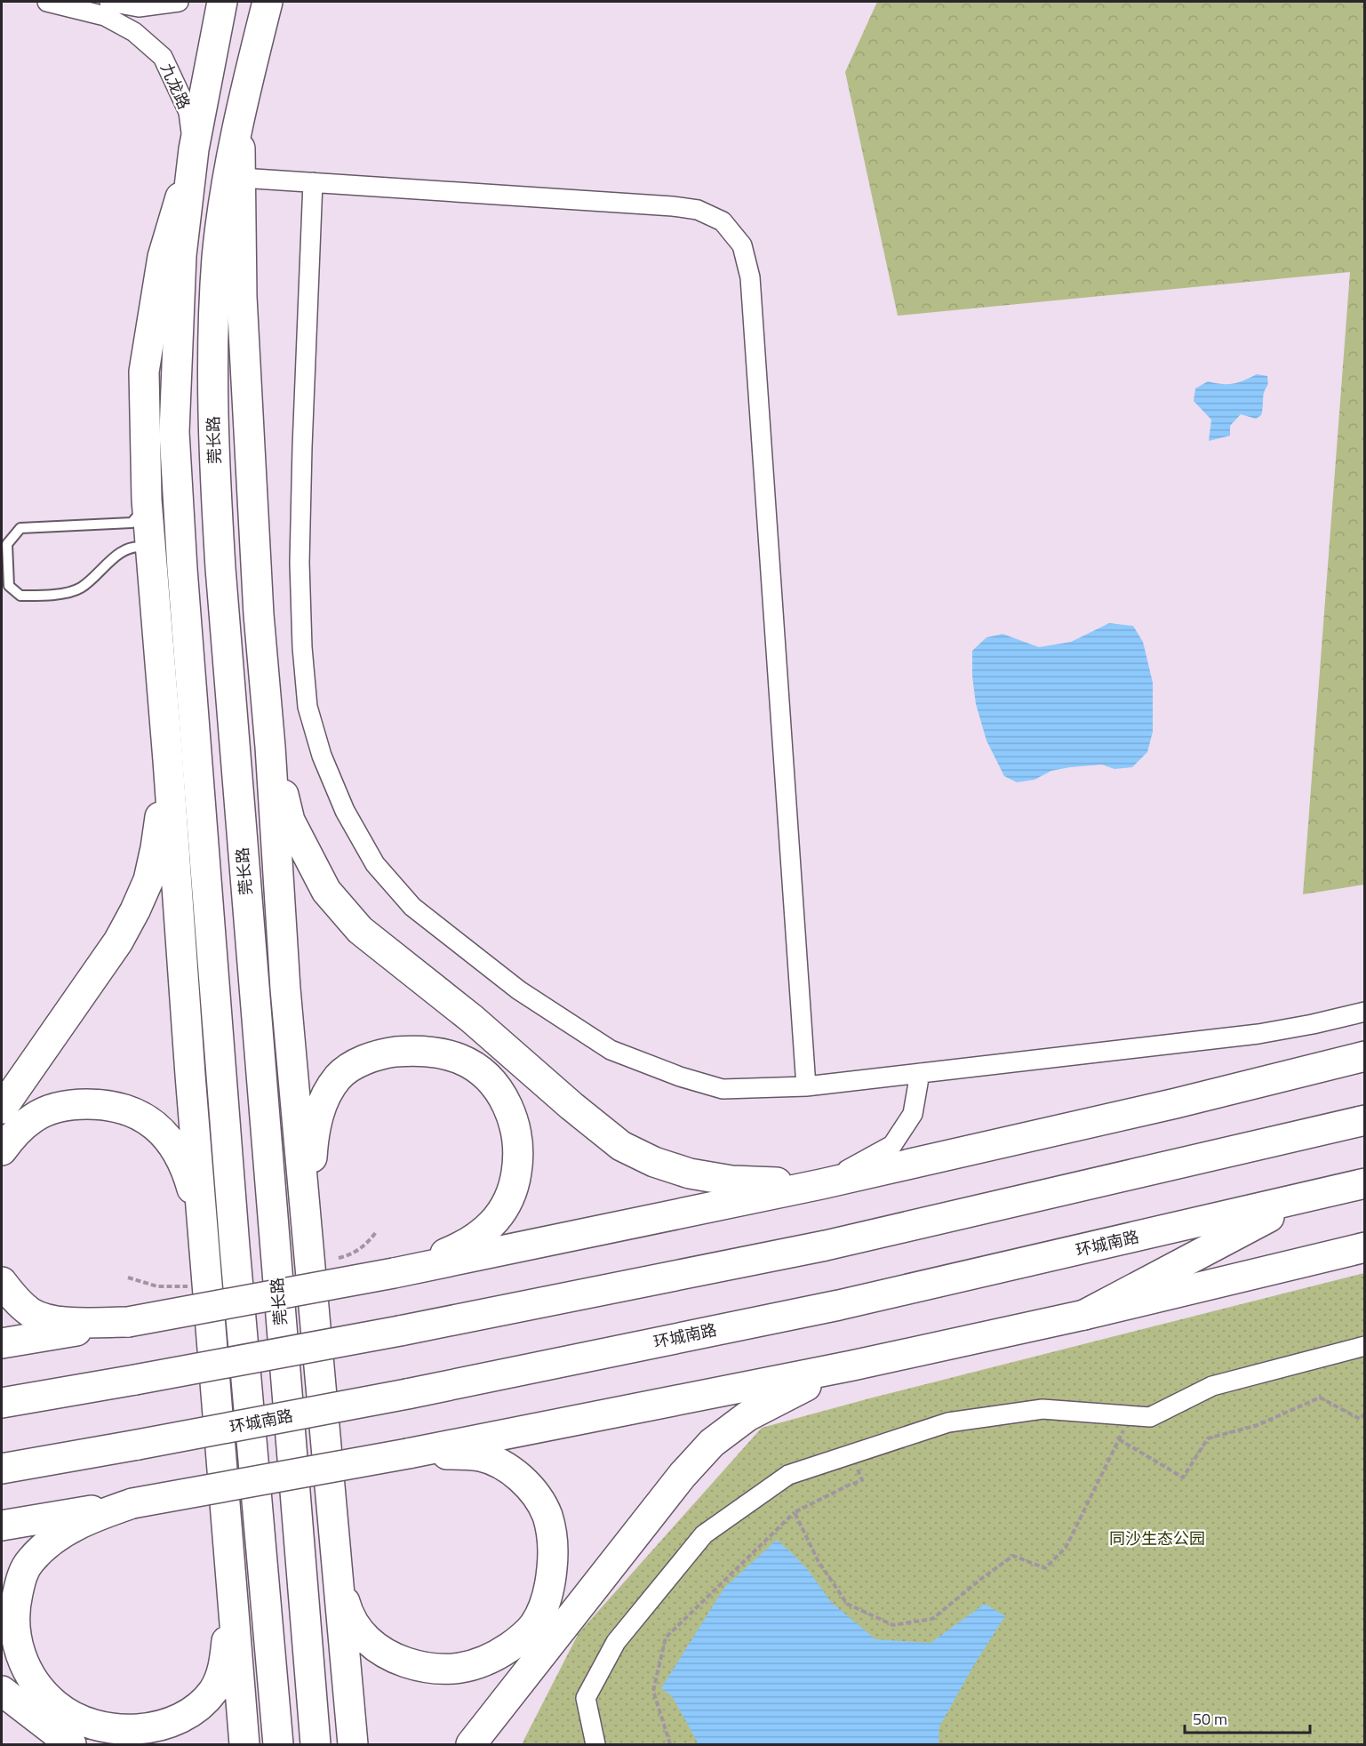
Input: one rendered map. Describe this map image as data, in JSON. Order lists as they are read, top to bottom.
{
  "streets": {
    "main road": ["莞长路", "环城南路"],
    "street": ["九龙路"]
  },
  "parks": ["同沙生态公园"],
  "scale_bar": "50 m"
}
